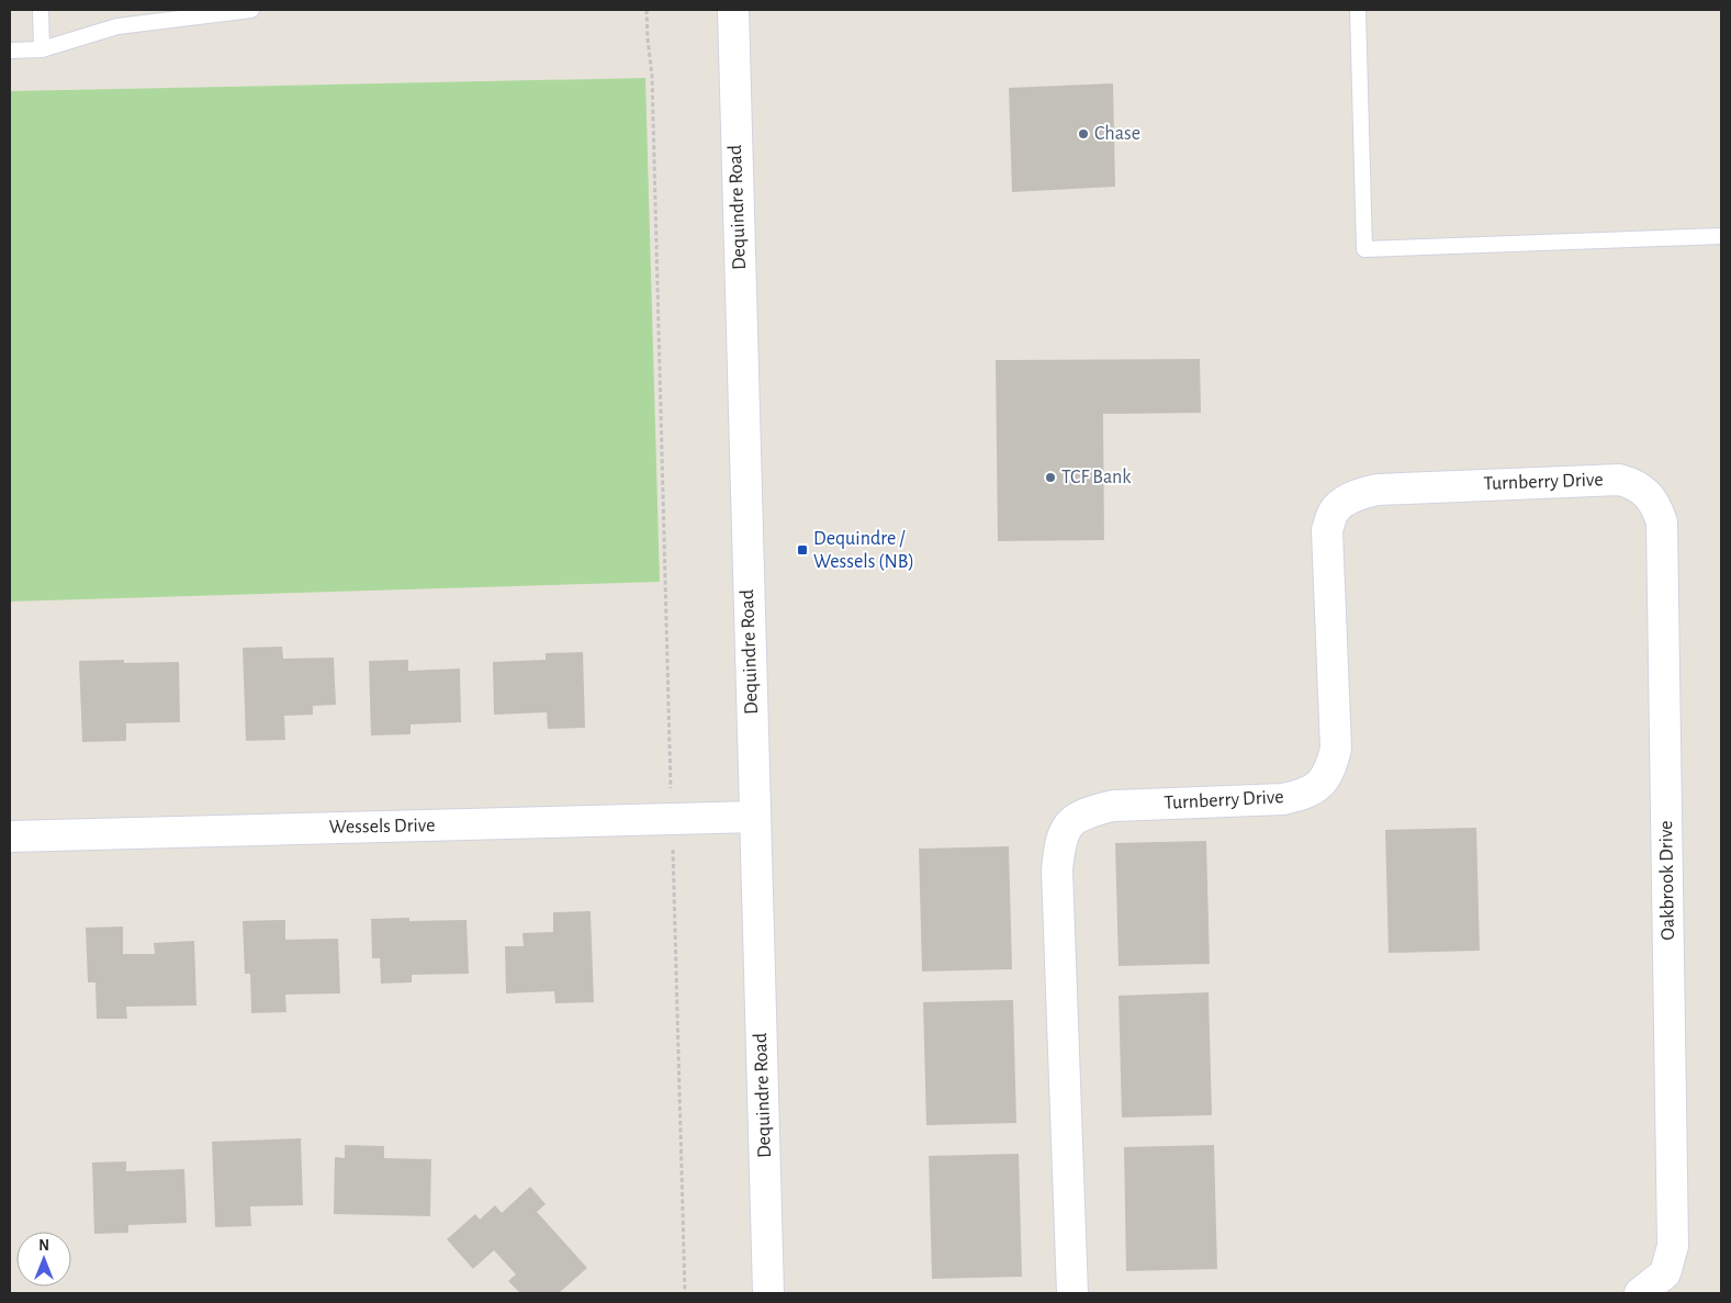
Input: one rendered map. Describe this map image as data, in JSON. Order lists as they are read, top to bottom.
{
  "streets": {
    "street": [
      "Dequindre Road",
      "Turnberry Drive",
      "Wessels Drive",
      "Oakbrook Drive"
    ]
  },
  "crossings": [
    ["Dequindre Road", "Wessels Drive"],
    ["Turnberry Drive", "Oakbrook Drive"]
  ],
  "places": {
    "other": ["Chase", "TCF Bank"],
    "transit": ["Dequindre / Wessels (NB)"]
  },
  "north": "top"
}
